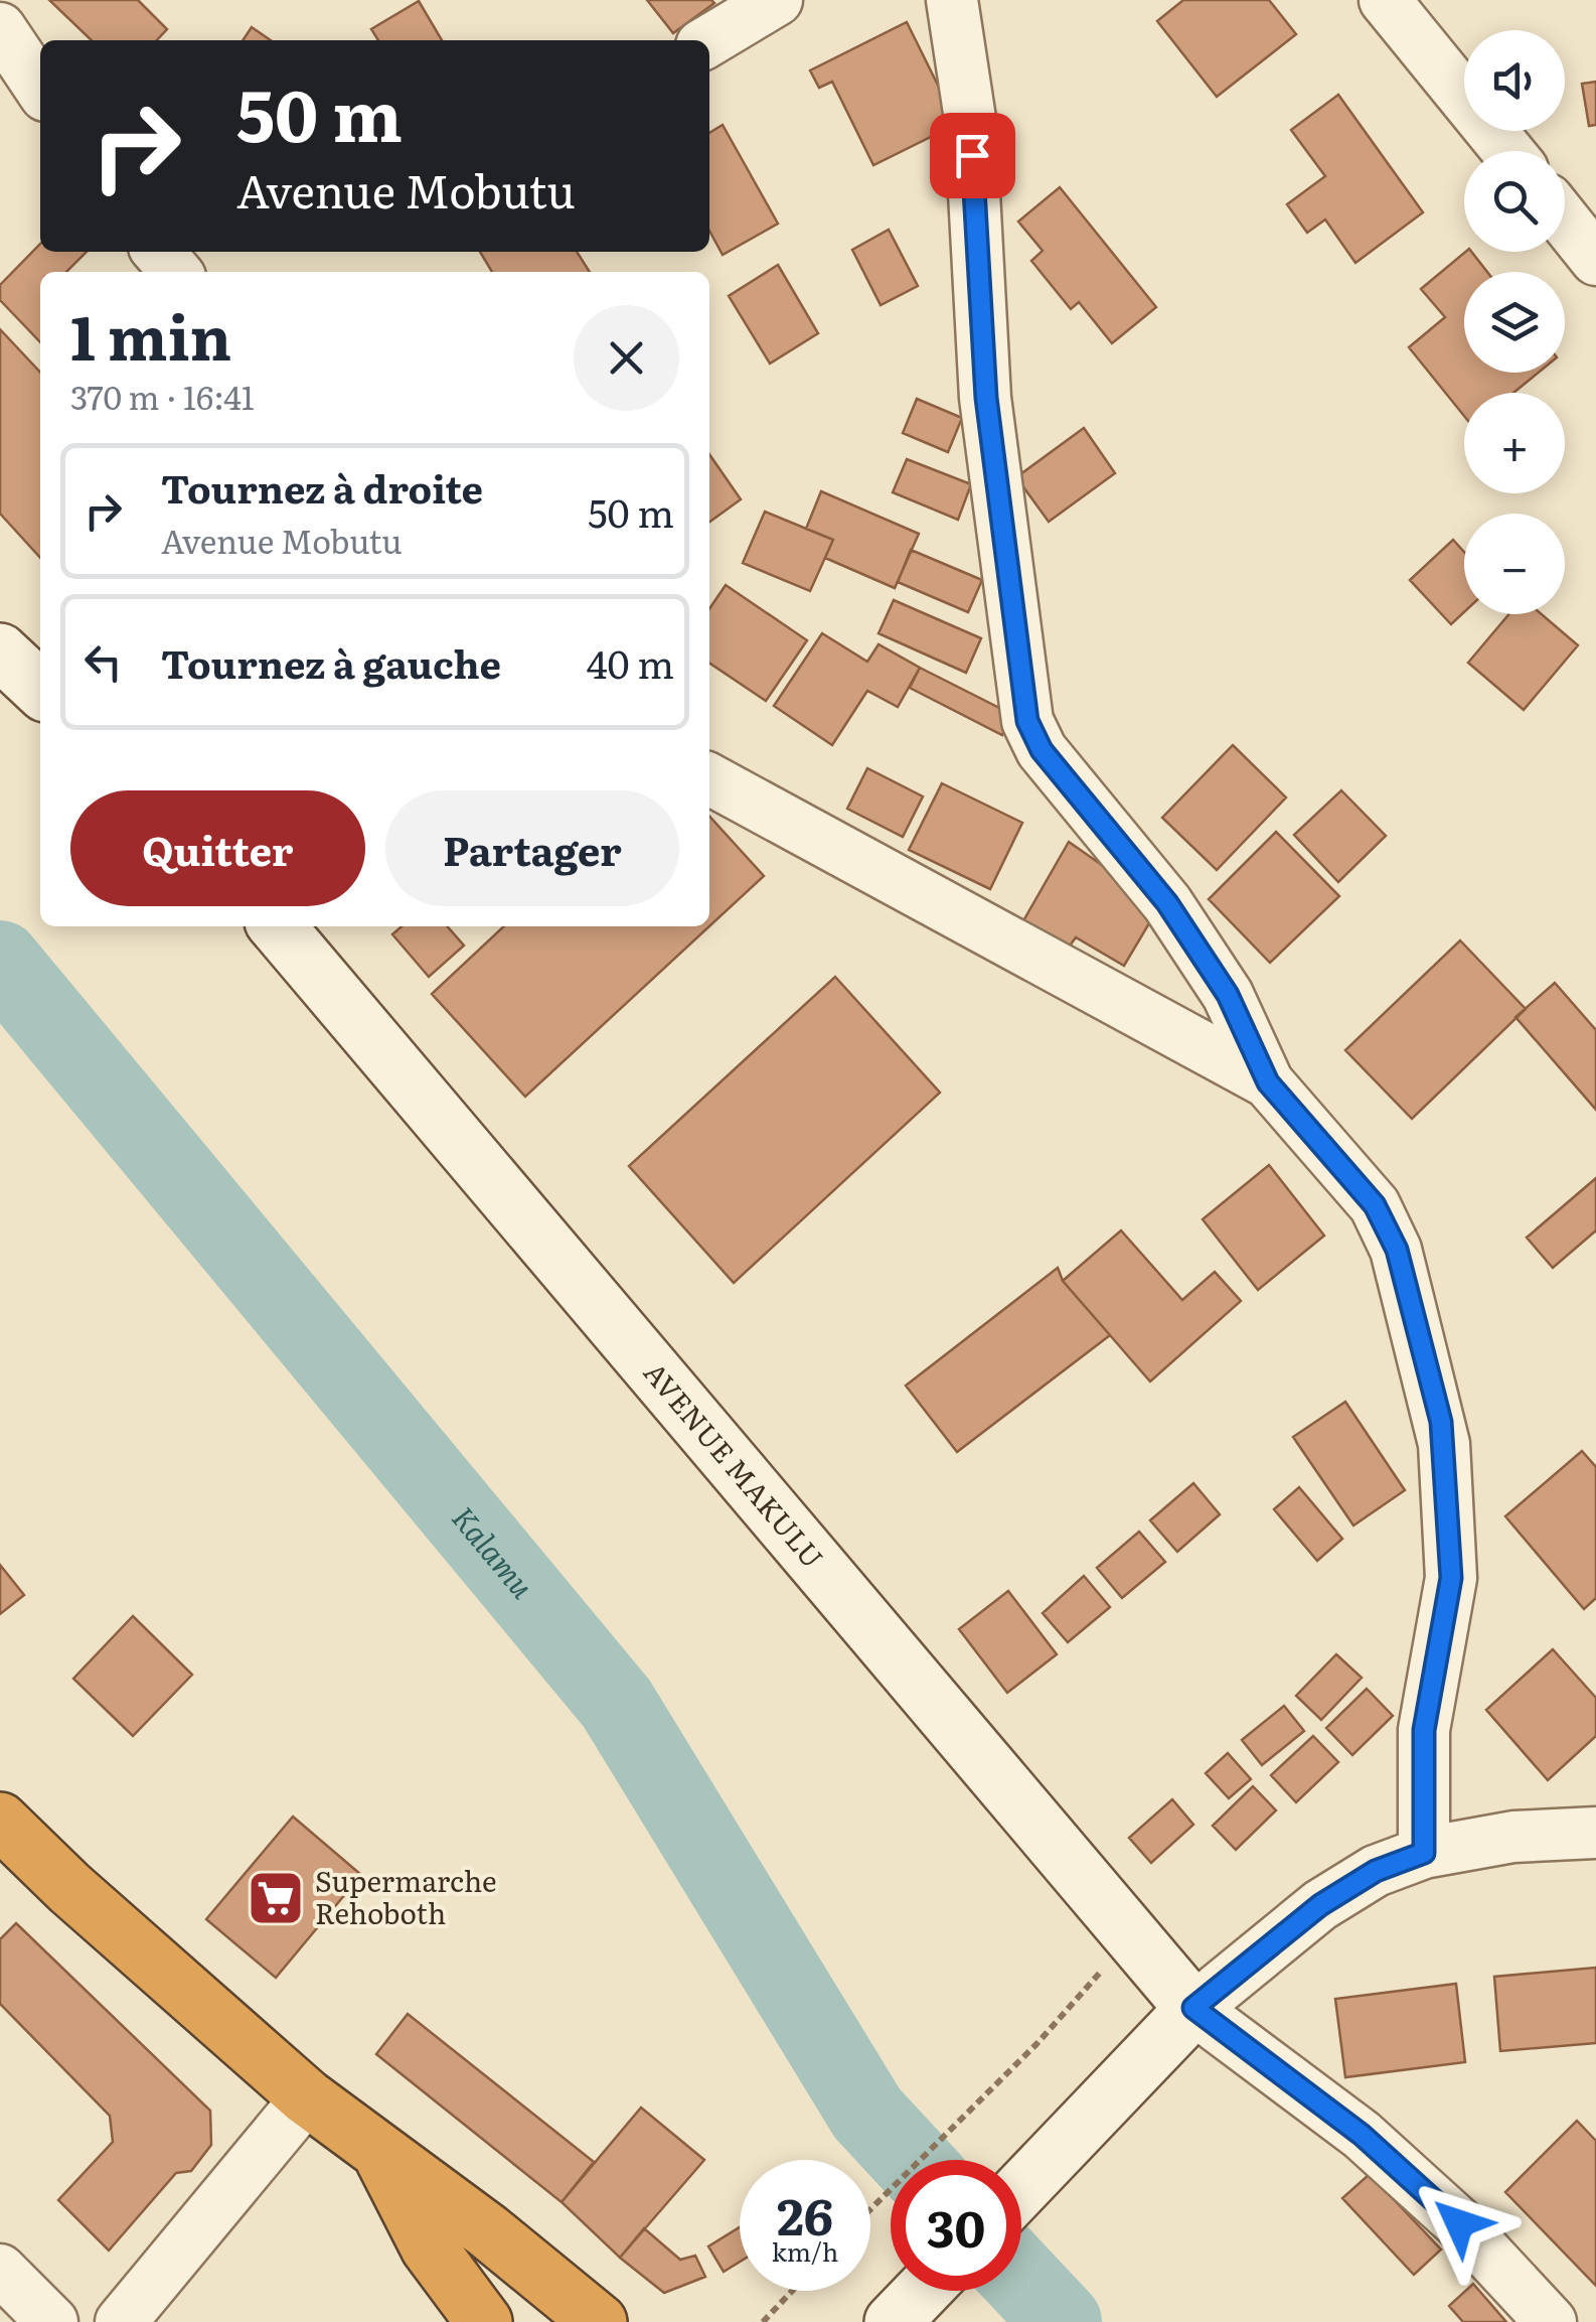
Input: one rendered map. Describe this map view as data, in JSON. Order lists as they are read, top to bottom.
{
  "streets": {
    "main road": ["AVENUE MAKULU"]
  },
  "water": ["Kalamu"],
  "places": {
    "supermarket": ["Supermarche Rehoboth"]
  },
  "page": {
    "map_buttons": ["+", "−"],
    "turn": ["50 m", "Avenue Mobutu"],
    "heading": ["1 min", "370 m · 16:41"],
    "list": [
      {
        "name": "Tournez à droite",
        "note": "Avenue Mobutu",
        "value": "50 m"
      },
      {
        "name": "Tournez à gauche",
        "value": "40 m"
      }
    ],
    "buttons": ["Quitter", "Partager"],
    "speed": "26 km/h",
    "limit": "30"
  }
}
